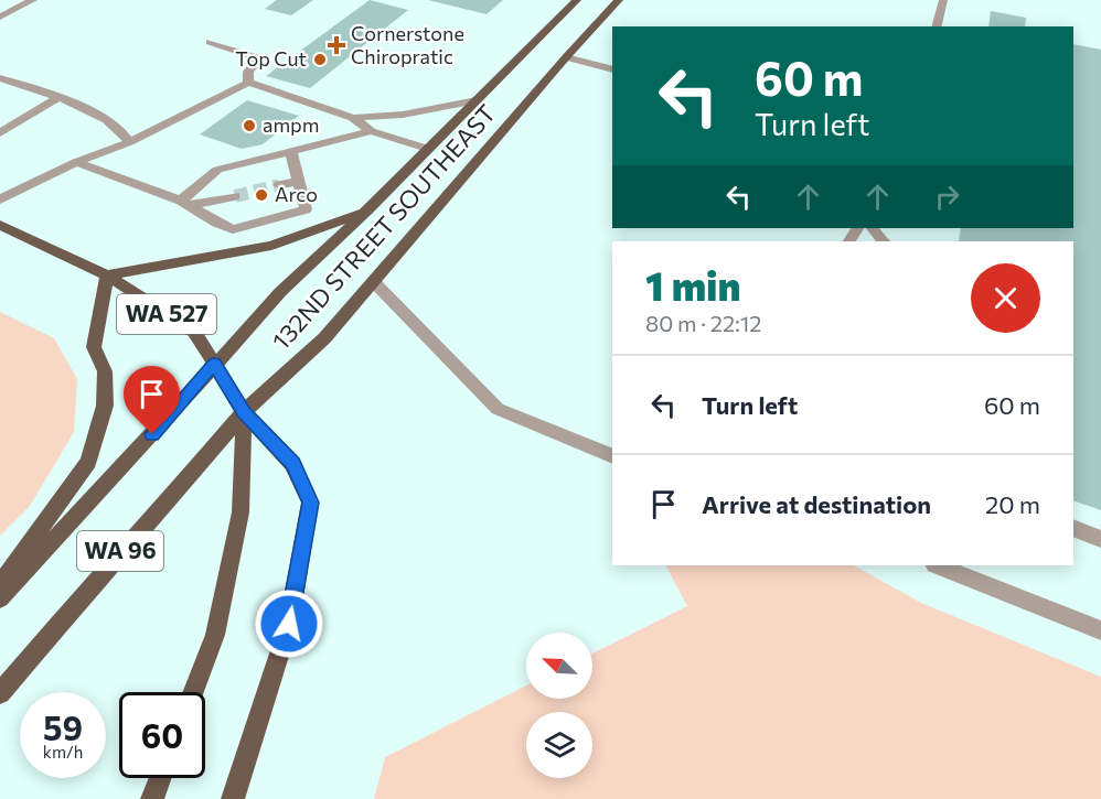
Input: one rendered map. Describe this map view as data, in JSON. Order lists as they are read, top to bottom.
{
  "streets": {
    "main road": ["132ND STREET SOUTHEAST", "WA 527", "WA 96"]
  },
  "crossings": [
    ["132ND STREET SOUTHEAST", "WA 527"]
  ],
  "places": {
    "health": ["Cornerstone Chiropratic"],
    "other": ["Top Cut", "ampm", "Arco"]
  },
  "north": "top left",
  "page": {
    "turn": ["60 m", "Turn left"],
    "heading": ["1 min", "80 m · 22:12"],
    "list": [
      {
        "name": "Turn left",
        "value": "60 m"
      },
      {
        "name": "Arrive at destination",
        "value": "20 m"
      }
    ],
    "speed": "59 km/h",
    "limit": "60"
  }
}
